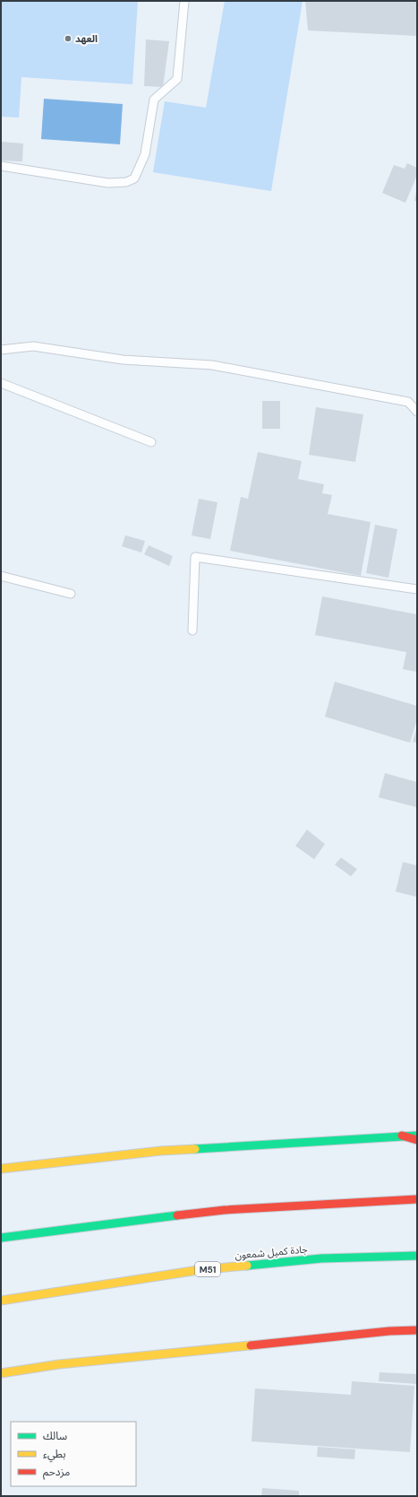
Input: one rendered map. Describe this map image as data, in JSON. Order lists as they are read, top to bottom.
{
  "streets": {
    "main road": ["جادة كميل شمعون", "M51"]
  },
  "places": ["العهد"],
  "legend": ["سالك", "بطيء", "مزدحم"]
}
